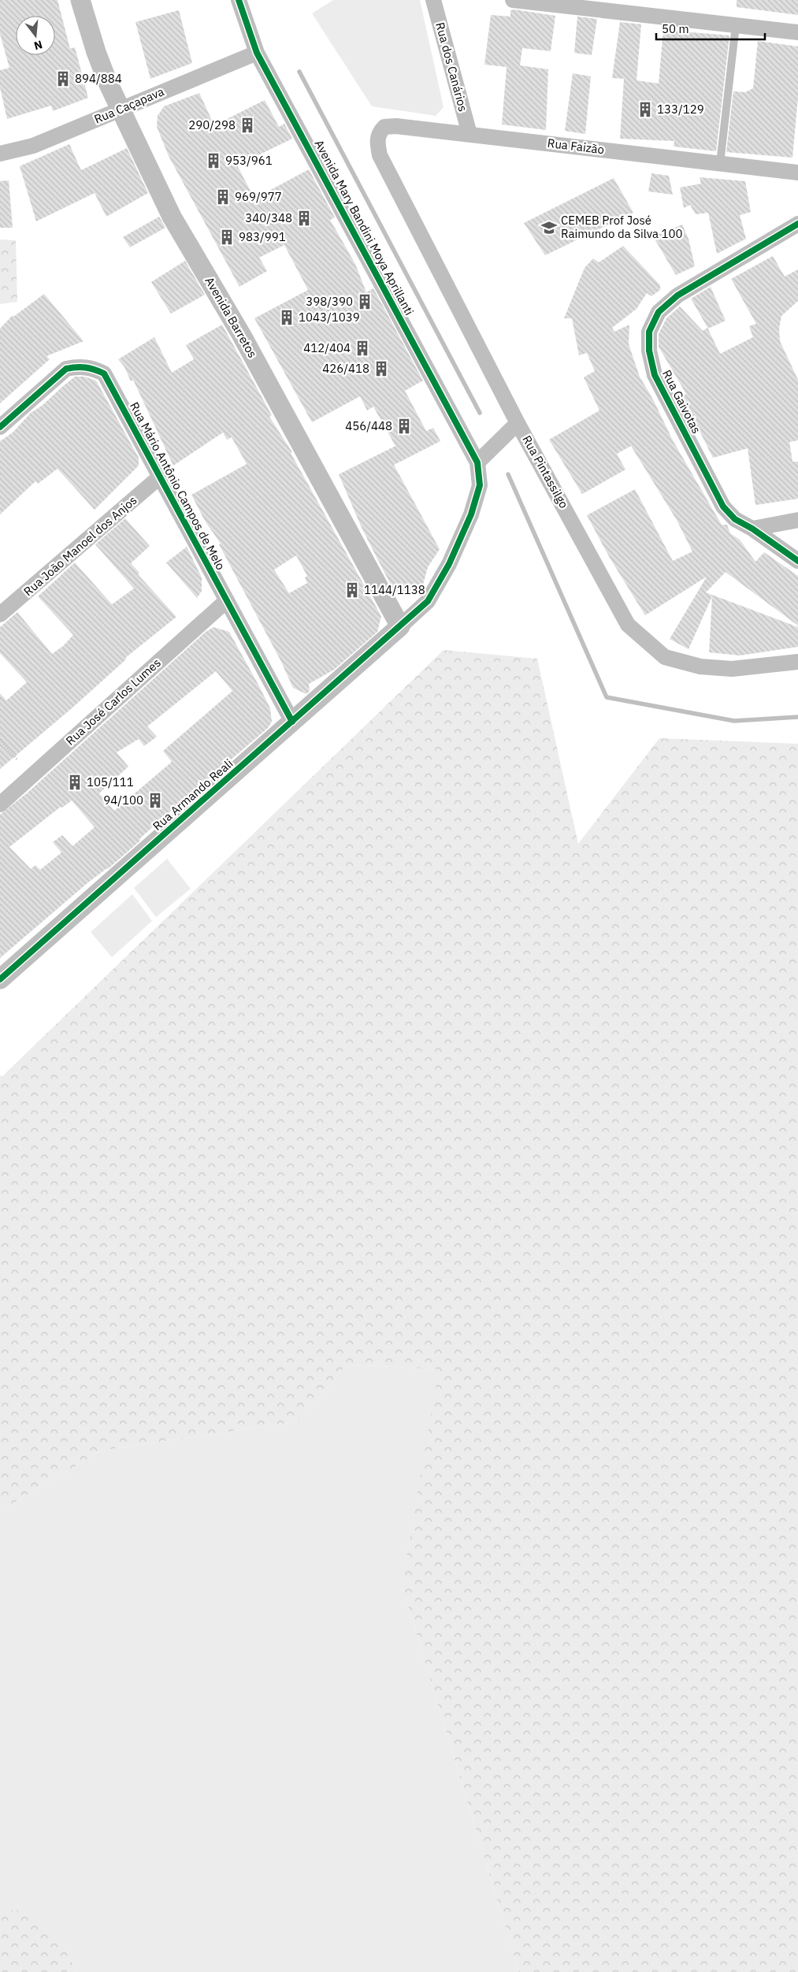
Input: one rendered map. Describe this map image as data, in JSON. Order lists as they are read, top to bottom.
{
  "streets": {
    "street": [
      "Rua dos Canários",
      "Rua Caçapava",
      "Rua Faizão",
      "Avenida Mary Bandini Moya Aprillanti",
      "Avenida Barretos",
      "Rua Gaivotas",
      "Rua Pintassilgo",
      "Rua Mário Antônio Campos de Melo",
      "Rua João Manoel dos Anjos",
      "Rua José Carlos Lumes",
      "Rua Armando Reali"
    ]
  },
  "crossings": [
    ["Rua dos Canários", "Rua Faizão"],
    ["Rua Caçapava", "Avenida Mary Bandini Moya Aprillanti"],
    ["Rua Caçapava", "Avenida Barretos"],
    ["Rua Faizão", "Rua Pintassilgo"],
    ["Avenida Barretos", "Rua Armando Reali"],
    ["Rua Mário Antônio Campos de Melo", "Rua João Manoel dos Anjos"],
    ["Rua Mário Antônio Campos de Melo", "Rua José Carlos Lumes"],
    ["Rua Mário Antônio Campos de Melo", "Rua Armando Reali"]
  ],
  "places": {
    "building": [
      "894/884",
      "133/129",
      "290/298",
      "953/961",
      "969/977",
      "340/348",
      "983/991",
      "398/390",
      "1043/1039",
      "412/404",
      "426/418",
      "456/448",
      "1144/1138",
      "105/111",
      "94/100"
    ],
    "school or university": ["CEMEB Prof José Raimundo da Silva 100"]
  },
  "scale_bar": "50 m",
  "north": "bottom"
}
